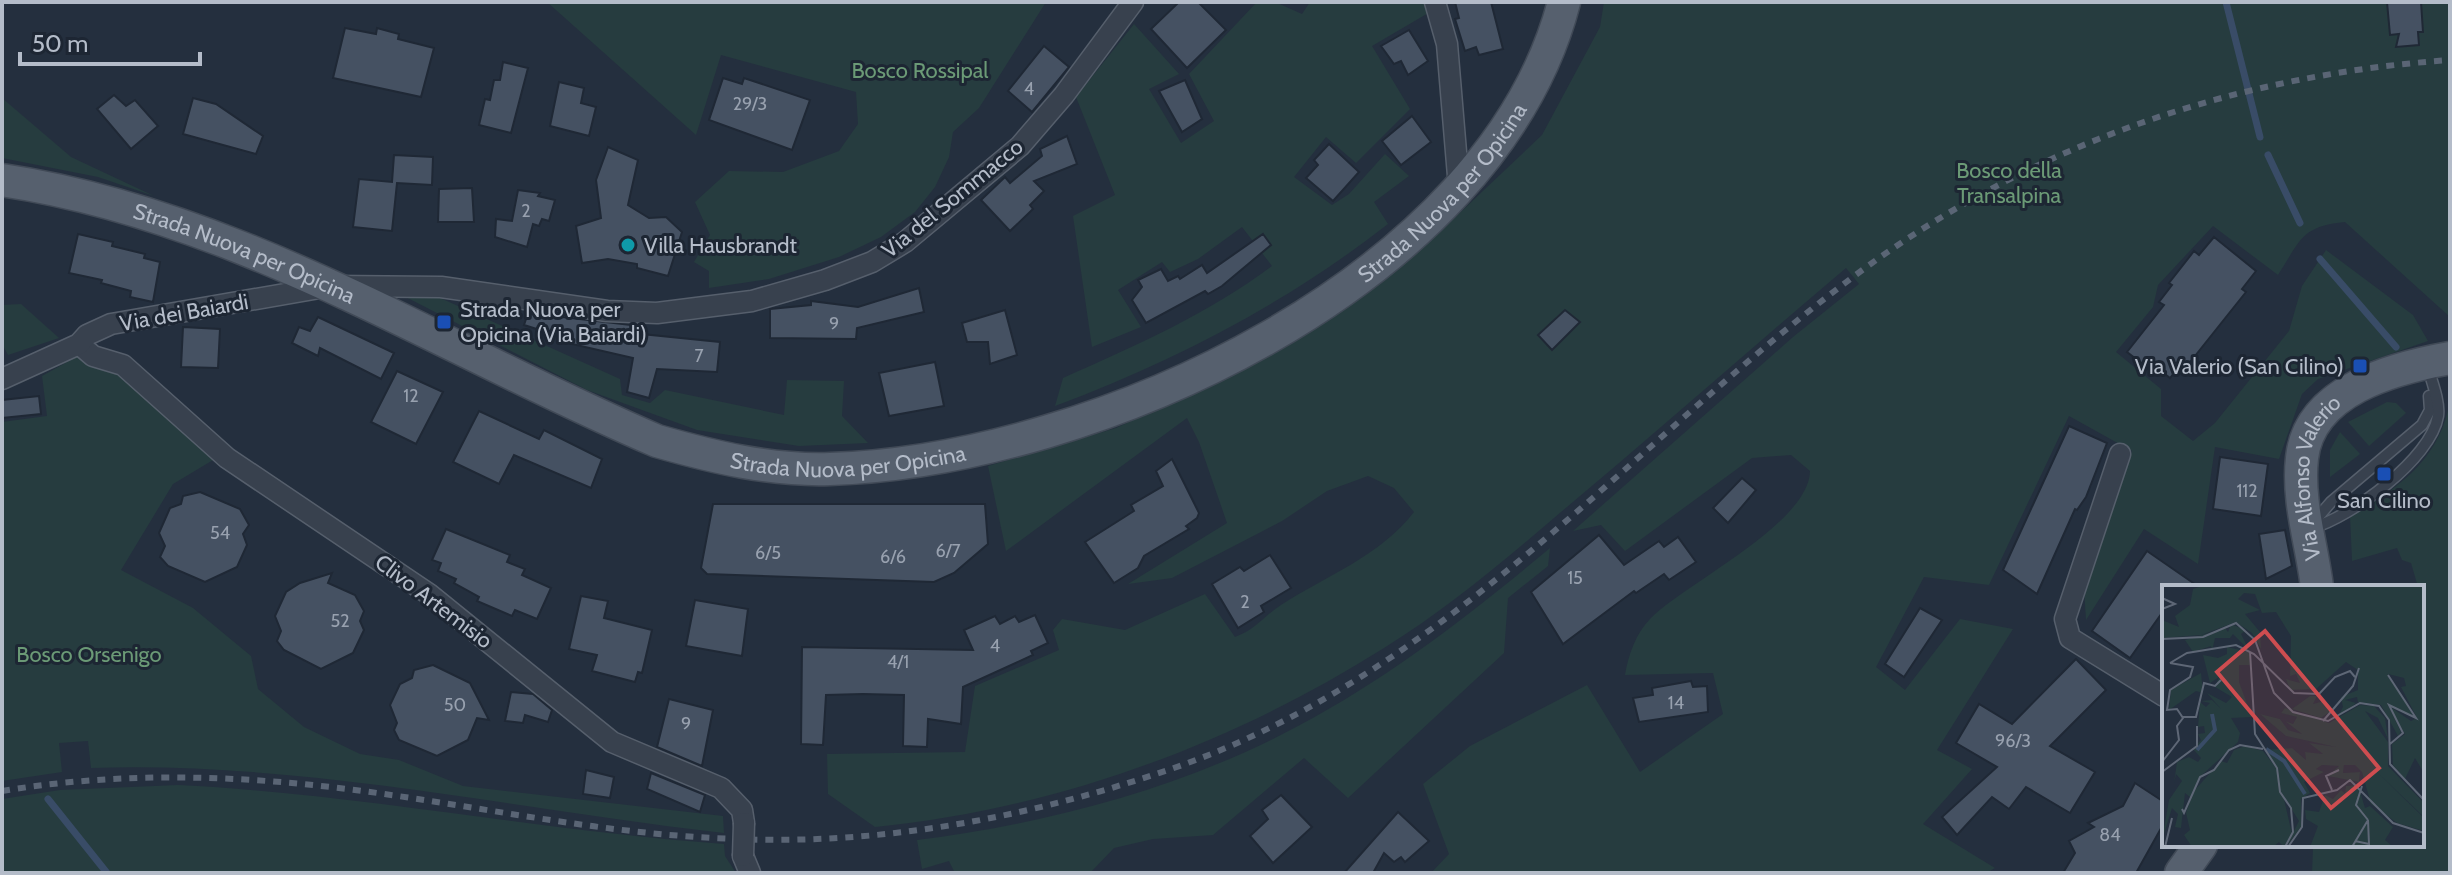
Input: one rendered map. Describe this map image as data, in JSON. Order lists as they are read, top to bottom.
{
  "streets": {
    "main road": ["Strada Nuova per Opicina", "Via Alfonso Valerio"],
    "street": ["Via del Sommacco", "Via dei Baiardi", "Clivo Artemisio"]
  },
  "crossings": [
    ["Strada Nuova per Opicina", "Via del Sommacco"],
    ["Strada Nuova per Opicina", "Via dei Baiardi"],
    ["Via del Sommacco", "Via dei Baiardi"],
    ["Via dei Baiardi", "Clivo Artemisio"]
  ],
  "parks": ["Bosco Rossipal", "Bosco della Transalpina", "Bosco Orsenigo"],
  "places": {
    "other": ["Villa Hausbrandt"],
    "transit": ["Strada Nuova per Opicina (Via Baiardi)", "Via Valerio (San Cilino)", "San Cilino"]
  },
  "house_numbers": [
    "4",
    "29/3",
    "2",
    "9",
    "7",
    "12",
    "112",
    "54",
    "6/7",
    "6/5",
    "6/6",
    "15",
    "2",
    "52",
    "4",
    "4/1",
    "14",
    "50",
    "9",
    "96/3",
    "84"
  ],
  "scale_bar": "50 m"
}
